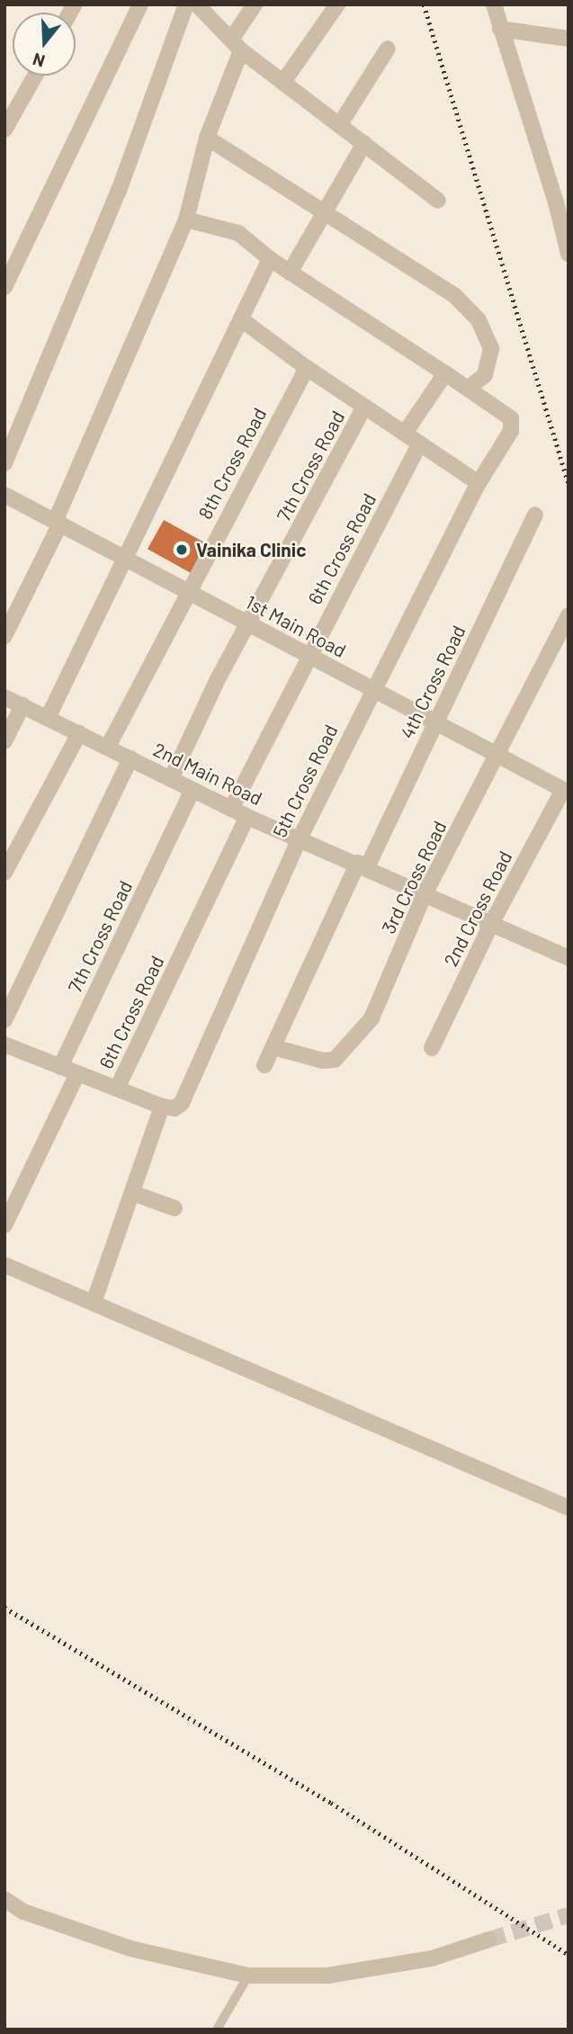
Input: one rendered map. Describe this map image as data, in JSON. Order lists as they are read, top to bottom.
{
  "streets": {
    "street": [
      "8th Cross Road",
      "7th Cross Road",
      "6th Cross Road",
      "1st Main Road",
      "4th Cross Road",
      "2nd Main Road",
      "5th Cross Road",
      "3rd Cross Road",
      "2nd Cross Road"
    ]
  },
  "crossings": [
    ["8th Cross Road", "1st Main Road"],
    ["8th Cross Road", "2nd Main Road"],
    ["7th Cross Road", "1st Main Road"],
    ["7th Cross Road", "2nd Main Road"],
    ["6th Cross Road", "1st Main Road"],
    ["6th Cross Road", "2nd Main Road"],
    ["1st Main Road", "4th Cross Road"],
    ["1st Main Road", "5th Cross Road"],
    ["1st Main Road", "3rd Cross Road"],
    ["1st Main Road", "2nd Cross Road"],
    ["4th Cross Road", "2nd Main Road"],
    ["4th Cross Road", "3rd Cross Road"],
    ["2nd Main Road", "5th Cross Road"],
    ["2nd Main Road", "3rd Cross Road"],
    ["2nd Main Road", "2nd Cross Road"]
  ],
  "places": ["Vainika Clinic"],
  "north": "bottom"
}
